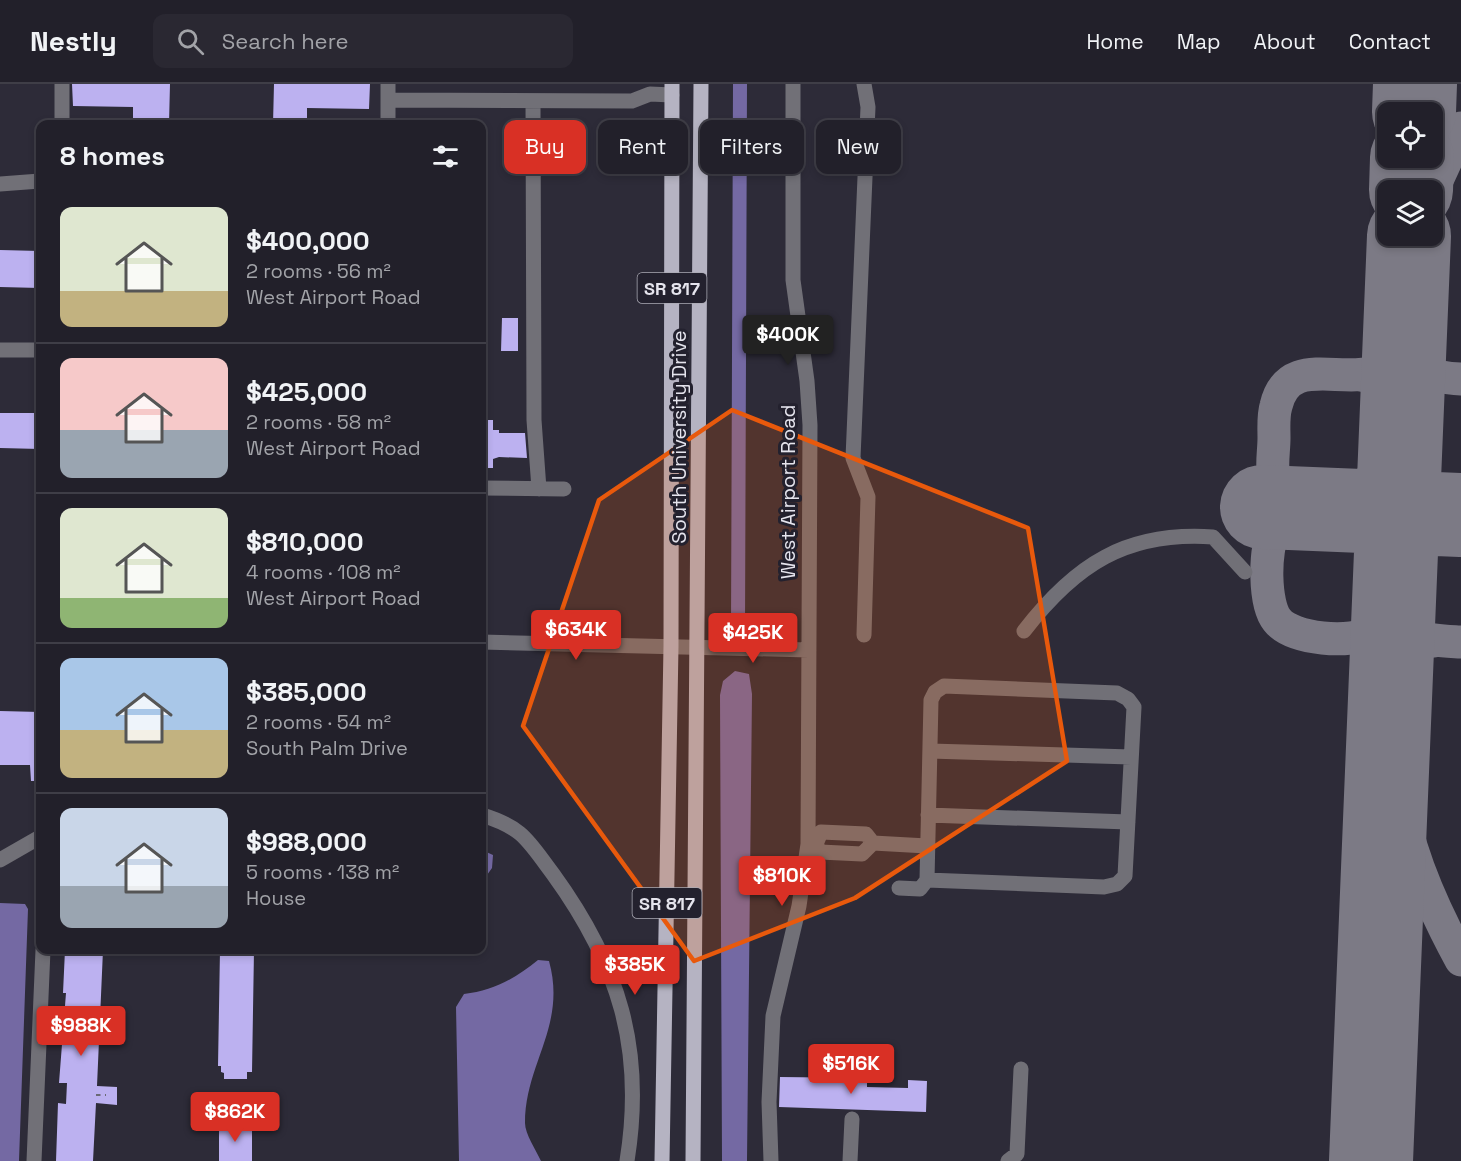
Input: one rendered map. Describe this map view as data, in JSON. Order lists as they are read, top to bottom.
{
  "streets": {
    "main road": ["SR 817", "South University Drive"],
    "street": ["West Airport Road"]
  },
  "page": {
    "header": "Nestly",
    "search": "Search here",
    "nav": [
      "Home",
      "Map",
      "About",
      "Contact"
    ],
    "chip": [
      "Buy",
      "Rent",
      "Filters",
      "New"
    ],
    "heading": "8 homes",
    "list": [
      {
        "name": "$400,000",
        "note": "2 rooms · 56 m² · West Airport Road"
      },
      {
        "name": "$425,000",
        "note": "2 rooms · 58 m² · West Airport Road"
      },
      {
        "name": "$810,000",
        "note": "4 rooms · 108 m² · West Airport Road"
      },
      {
        "name": "$385,000",
        "note": "2 rooms · 54 m² · South Palm Drive"
      },
      {
        "name": "$988,000",
        "note": "5 rooms · 138 m² · House"
      }
    ],
    "price": [
      "$400K",
      "$634K",
      "$425K",
      "$810K",
      "$385K",
      "$988K",
      "$516K",
      "$862K"
    ]
  }
}
